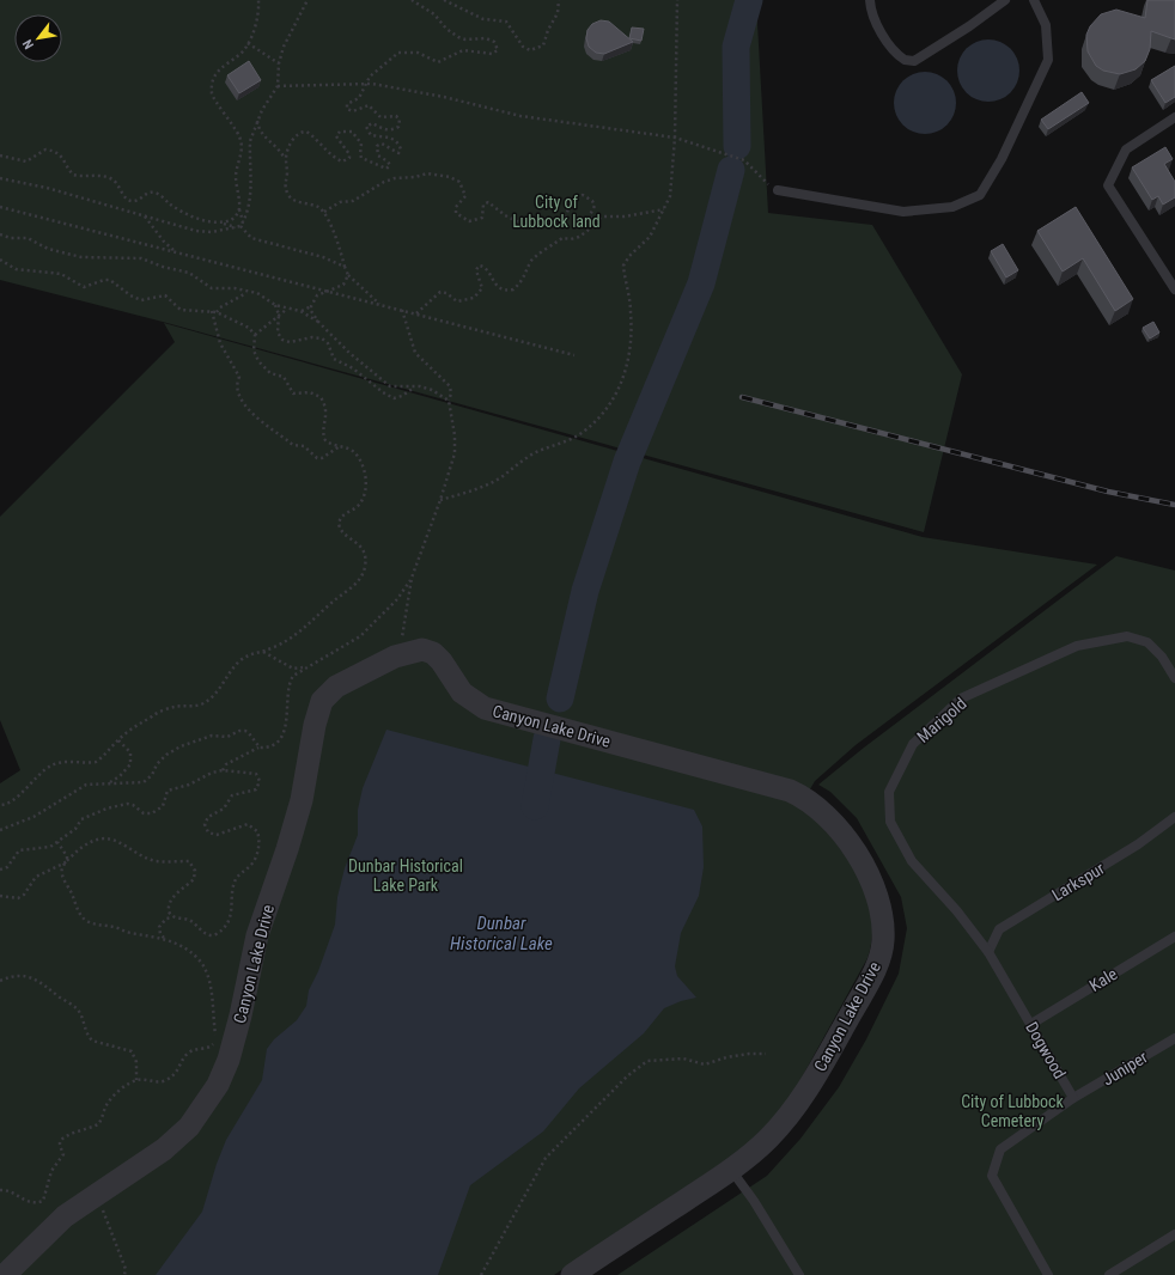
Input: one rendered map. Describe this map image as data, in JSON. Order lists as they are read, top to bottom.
{
  "streets": {
    "street": ["Canyon Lake Drive"],
    "lane": [
      "Marigold",
      "Larkspur",
      "Kale",
      "Dogwood",
      "Juniper"
    ]
  },
  "crossings": [
    ["Marigold", "Larkspur"],
    ["Marigold", "Dogwood"],
    ["Larkspur", "Dogwood"],
    ["Kale", "Dogwood"],
    ["Dogwood", "Juniper"]
  ],
  "water": ["Dunbar Historical Lake"],
  "parks": ["City of Lubbock land", "Dunbar Historical Lake Park", "City of Lubbock Cemetery"],
  "north": "bottom left"
}
